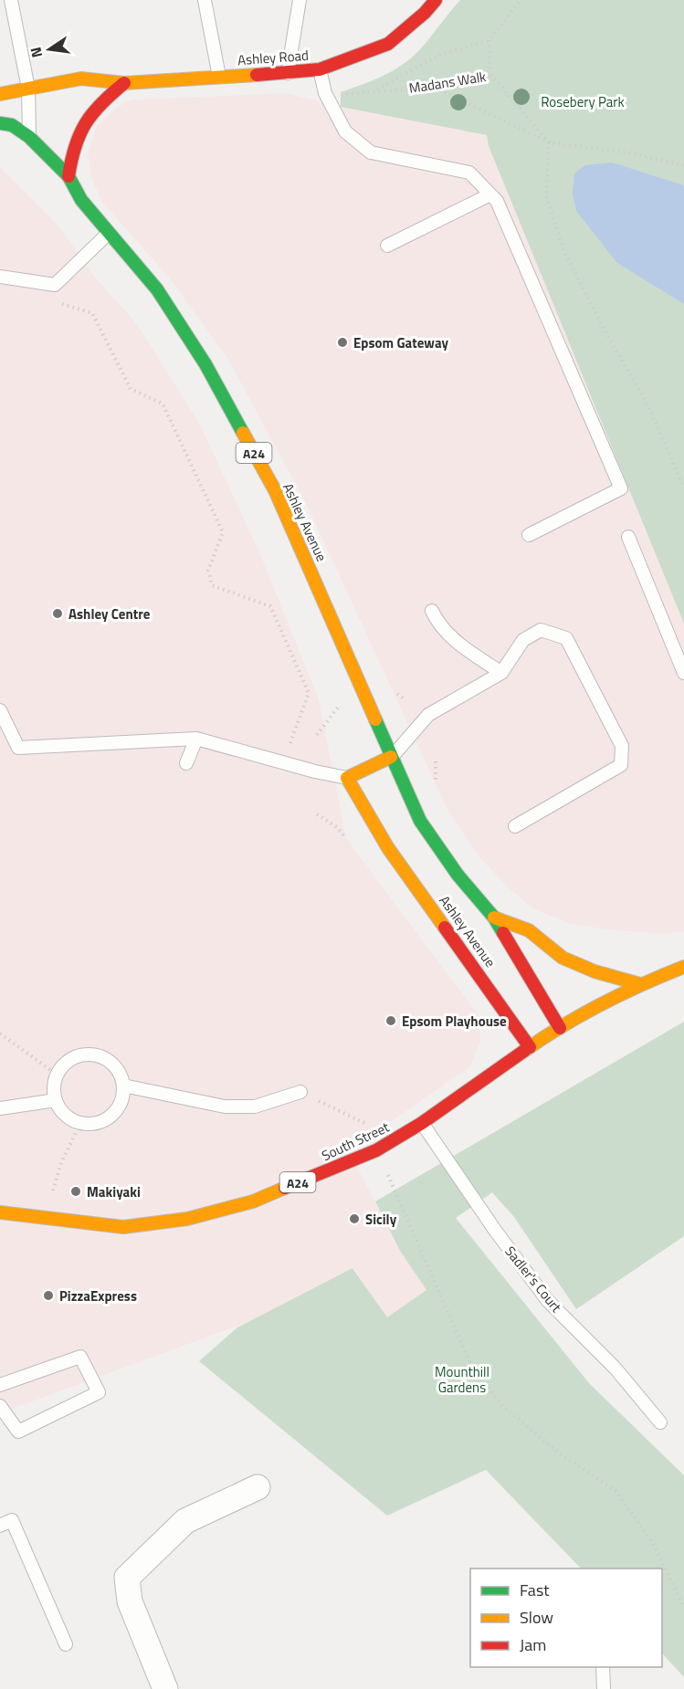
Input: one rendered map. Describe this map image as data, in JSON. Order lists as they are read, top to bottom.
{
  "streets": {
    "main road": [
      "Ashley Road",
      "A24",
      "Ashley Avenue",
      "South Street"
    ],
    "lane": ["Sadler's Court"],
    "path": ["Madans Walk"]
  },
  "crossings": [
    ["Ashley Road", "Madans Walk"],
    ["Ashley Avenue", "South Street"],
    ["South Street", "Sadler's Court"]
  ],
  "parks": ["Rosebery Park", "Mounthill Gardens"],
  "places": [
    "Epsom Gateway",
    "Ashley Centre",
    "Epsom Playhouse",
    "Makiyaki",
    "Sicily",
    "PizzaExpress"
  ],
  "legend": ["Fast", "Slow", "Jam"],
  "north": "left"
}
